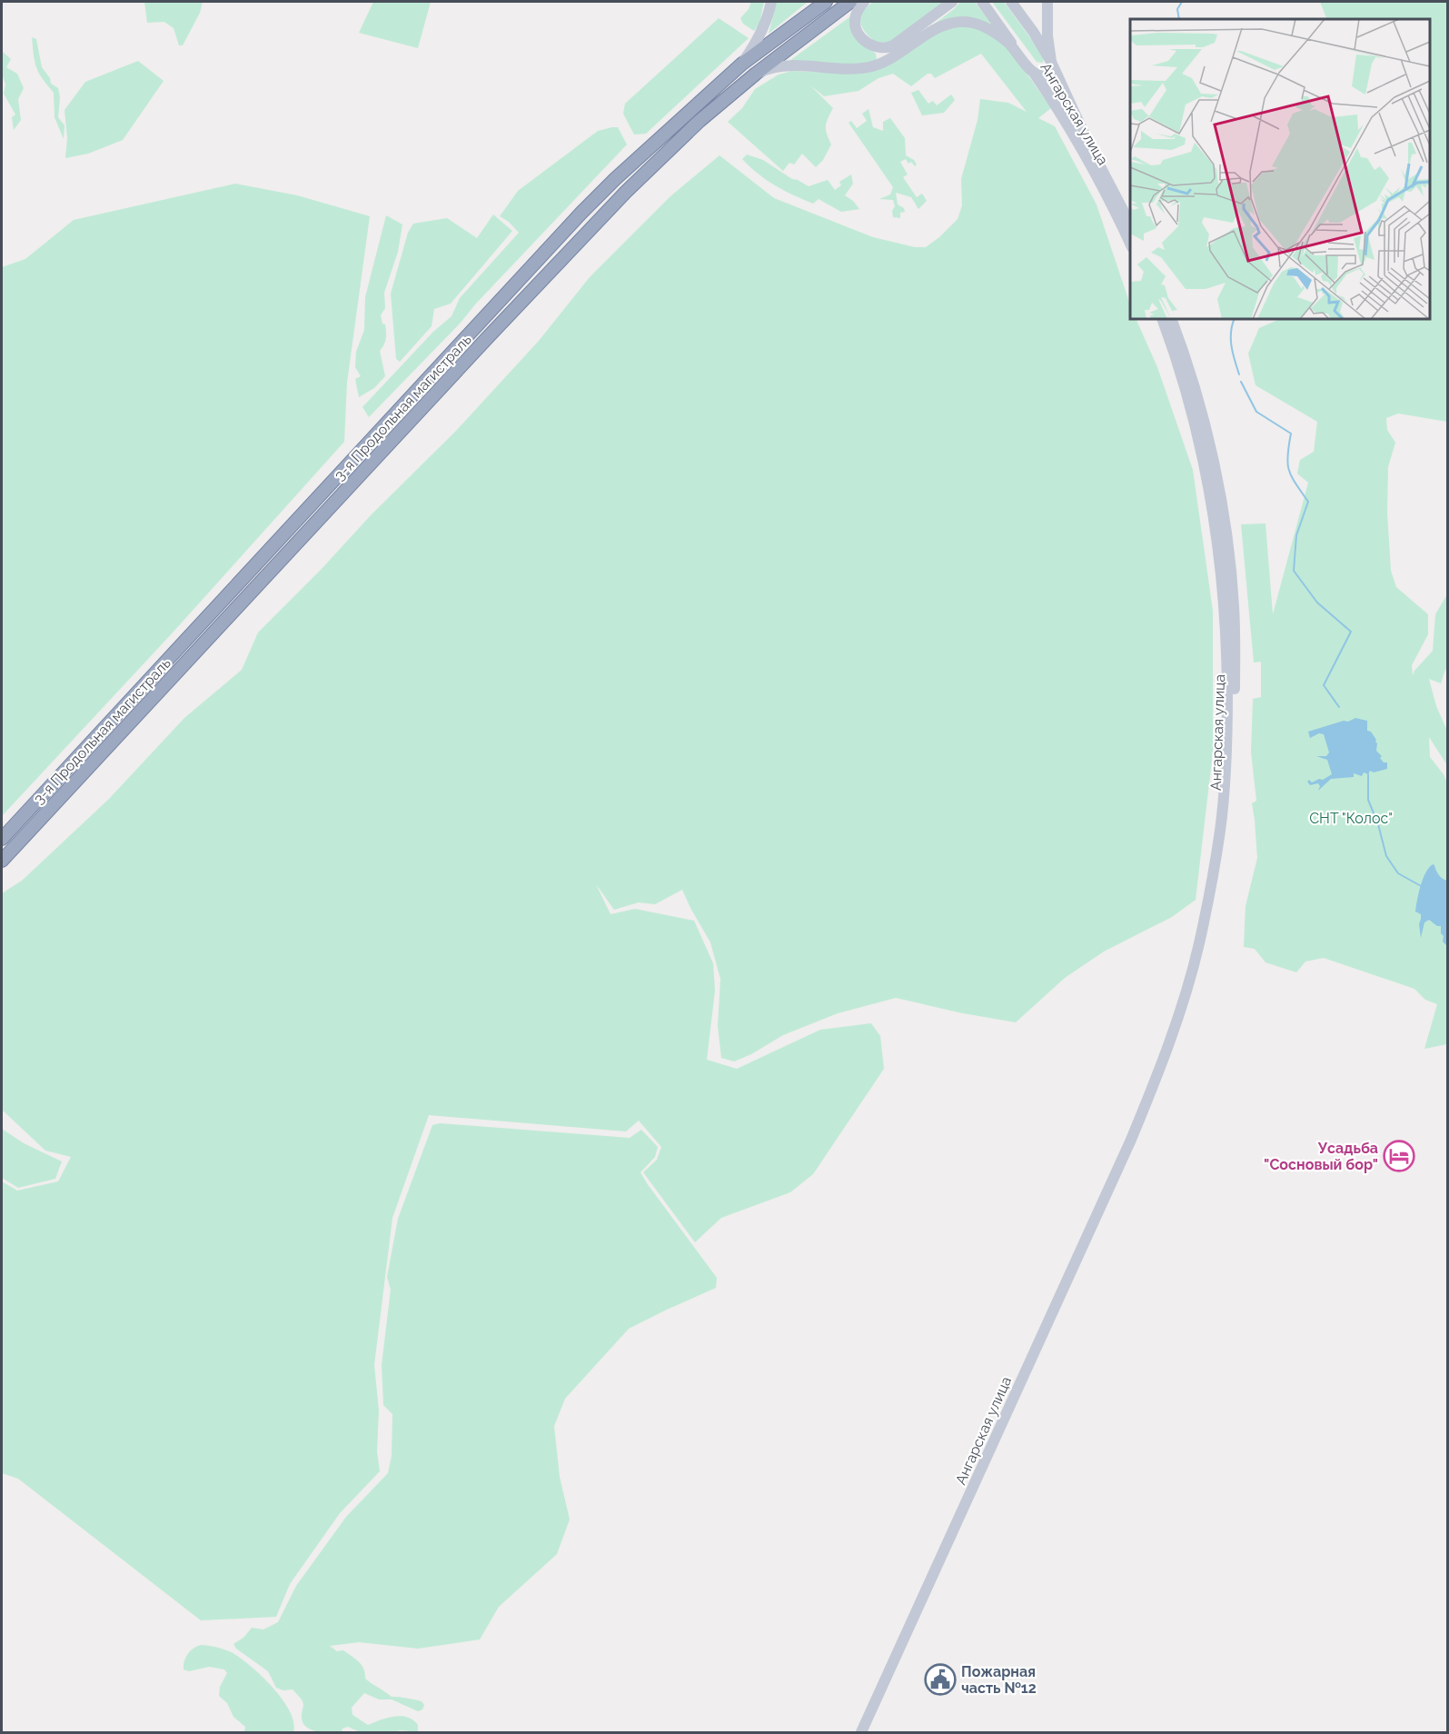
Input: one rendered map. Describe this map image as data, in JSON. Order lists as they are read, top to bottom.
{
  "streets": {
    "highway": ["3-я Продольная магистраль"],
    "main road": ["Ангарская улица"]
  },
  "parks": ["СНТ \"Колос\""],
  "places": {
    "hotel": ["Усадьба \"Сосновый бор\""],
    "public building": ["Пожарная часть №12"]
  }
}
